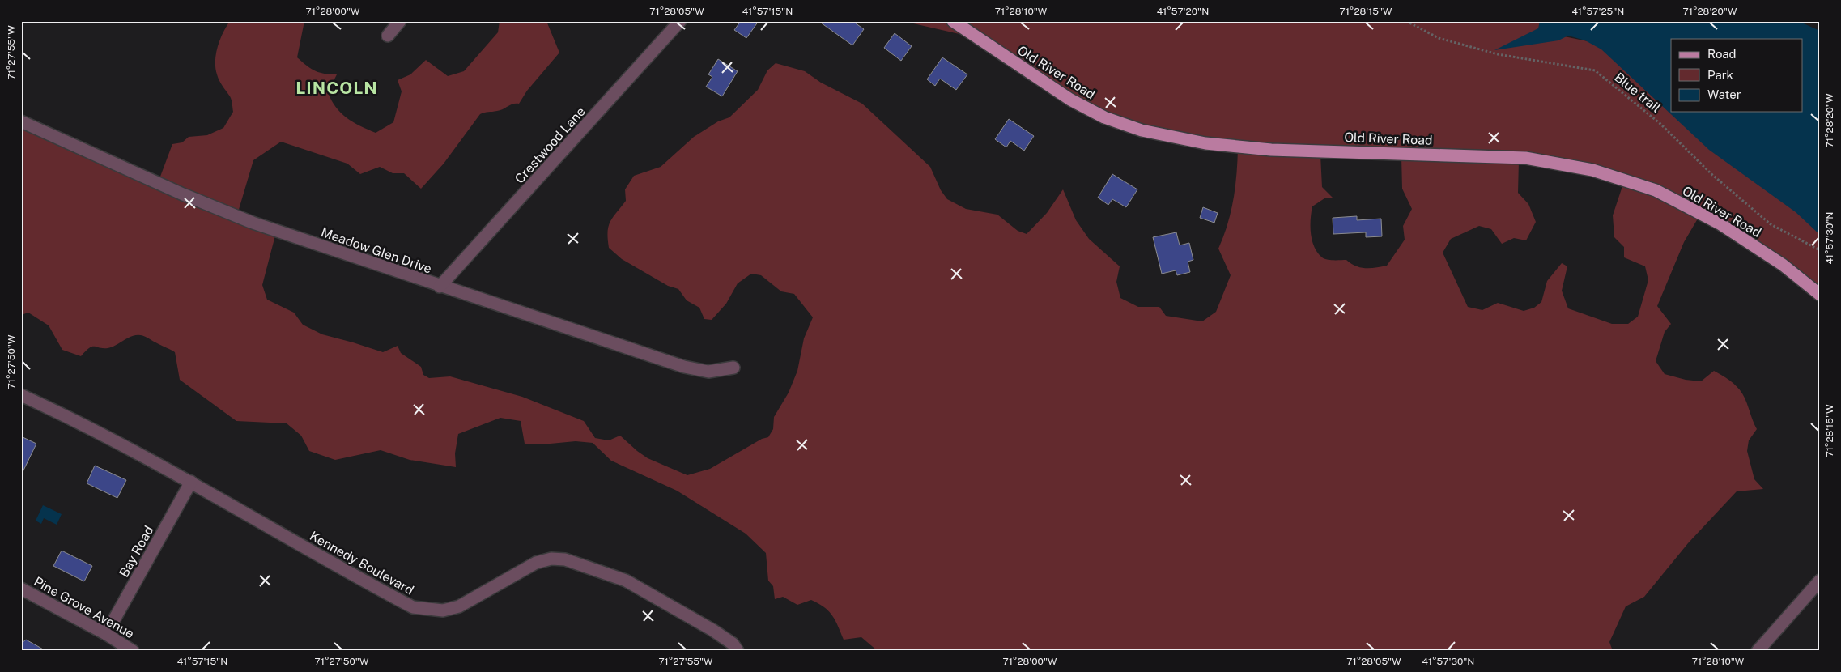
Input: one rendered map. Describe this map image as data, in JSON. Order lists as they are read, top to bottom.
{
  "streets": {
    "main road": ["Old River Road"],
    "street": [
      "Crestwood Lane",
      "Meadow Glen Drive",
      "Bay Road",
      "Kennedy Boulevard",
      "Pine Grove Avenue"
    ],
    "path": ["Blue trail"]
  },
  "crossings": [
    ["Crestwood Lane", "Meadow Glen Drive"],
    ["Bay Road", "Kennedy Boulevard"],
    ["Bay Road", "Pine Grove Avenue"]
  ],
  "districts": ["LINCOLN"],
  "legend": ["Road", "Park", "Water"],
  "coordinates": [
    "71°28'00\"W",
    "71°28'05\"W",
    "41°57'15\"N",
    "71°28'10\"W",
    "41°57'20\"N",
    "71°28'15\"W",
    "41°57'25\"N",
    "71°28'20\"W",
    "71°27'55\"W",
    "41°57'30\"N",
    "71°27'50\"W"
  ]
}
